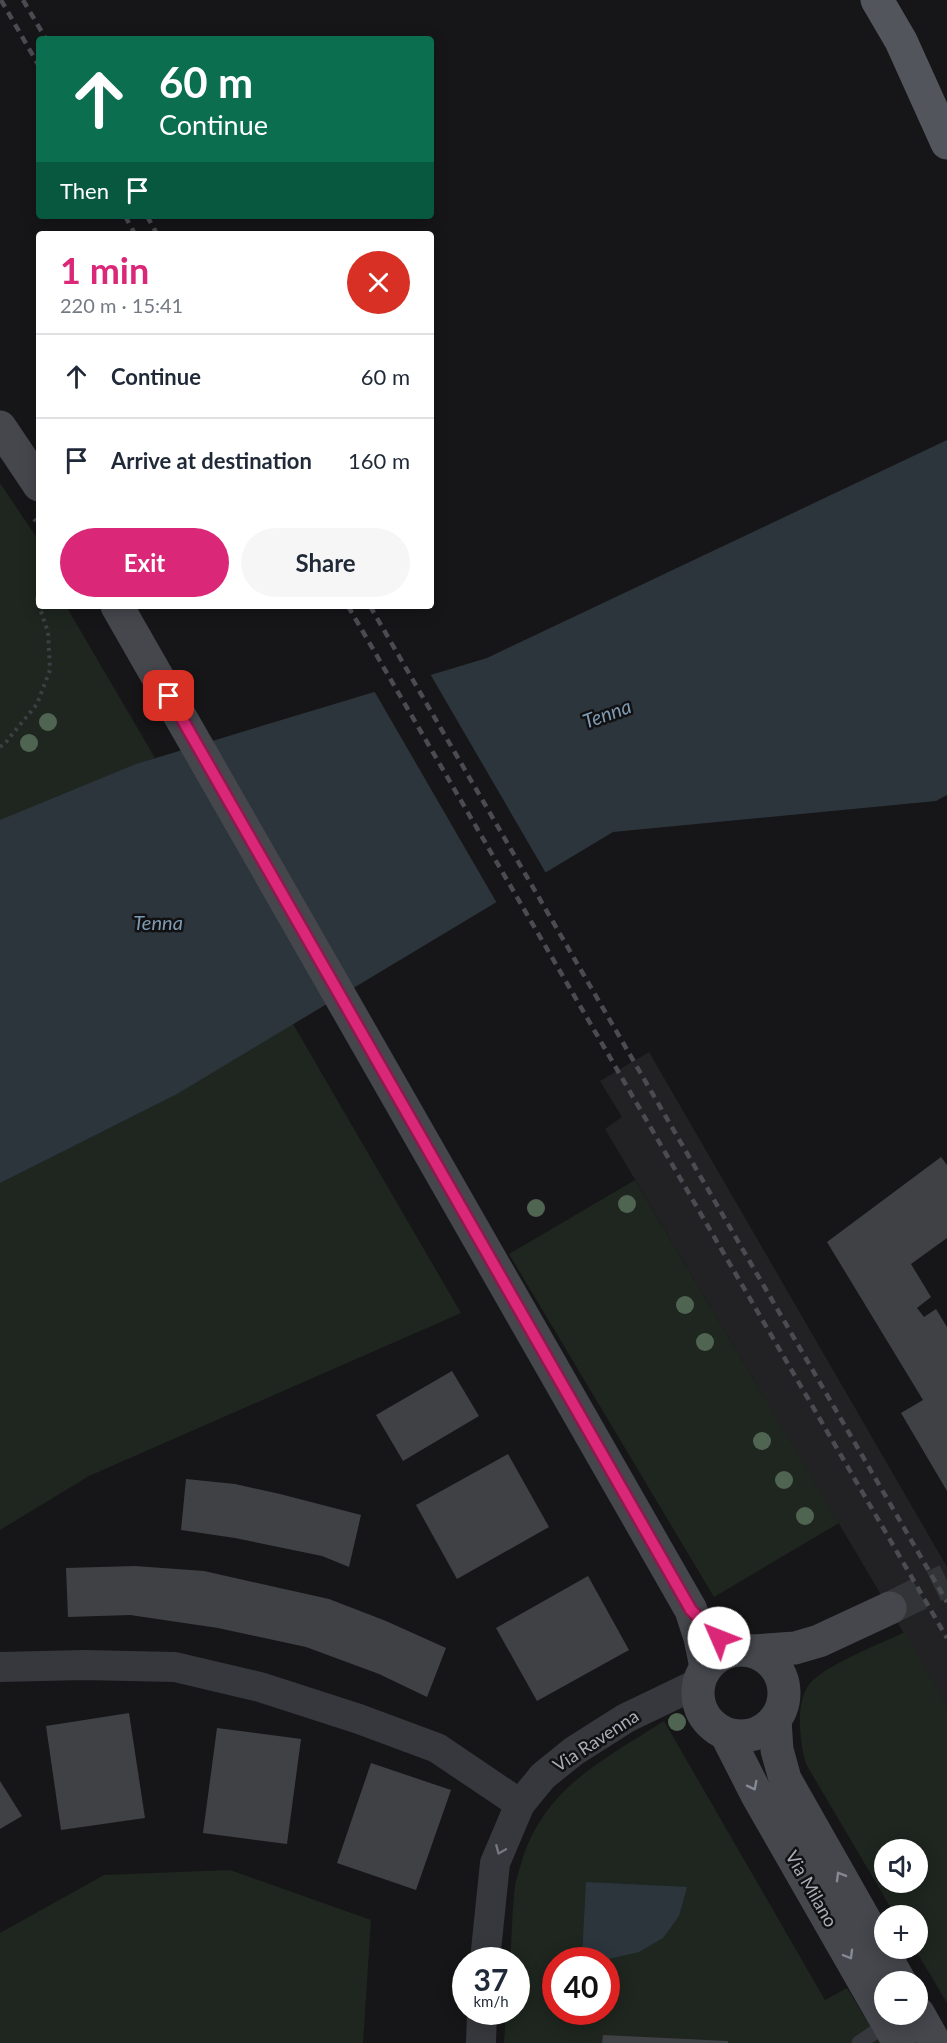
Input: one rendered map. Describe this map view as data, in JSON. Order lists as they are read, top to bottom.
{
  "streets": {
    "street": ["Via Ravenna", "Via Milano"]
  },
  "crossings": [
    ["Via Ravenna", "Via Milano"]
  ],
  "one_way": ["Via Ravenna"],
  "water": ["Tenna"],
  "page": {
    "turn": ["60 m", "Continue"],
    "then": "Then",
    "heading": ["1 min", "220 m · 15:41"],
    "list": [
      {
        "name": "Continue",
        "value": "60 m"
      },
      {
        "name": "Arrive at destination",
        "value": "160 m"
      }
    ],
    "buttons": ["Exit", "Share"],
    "map_buttons": ["+", "−"],
    "speed": "37 km/h",
    "limit": "40"
  }
}
